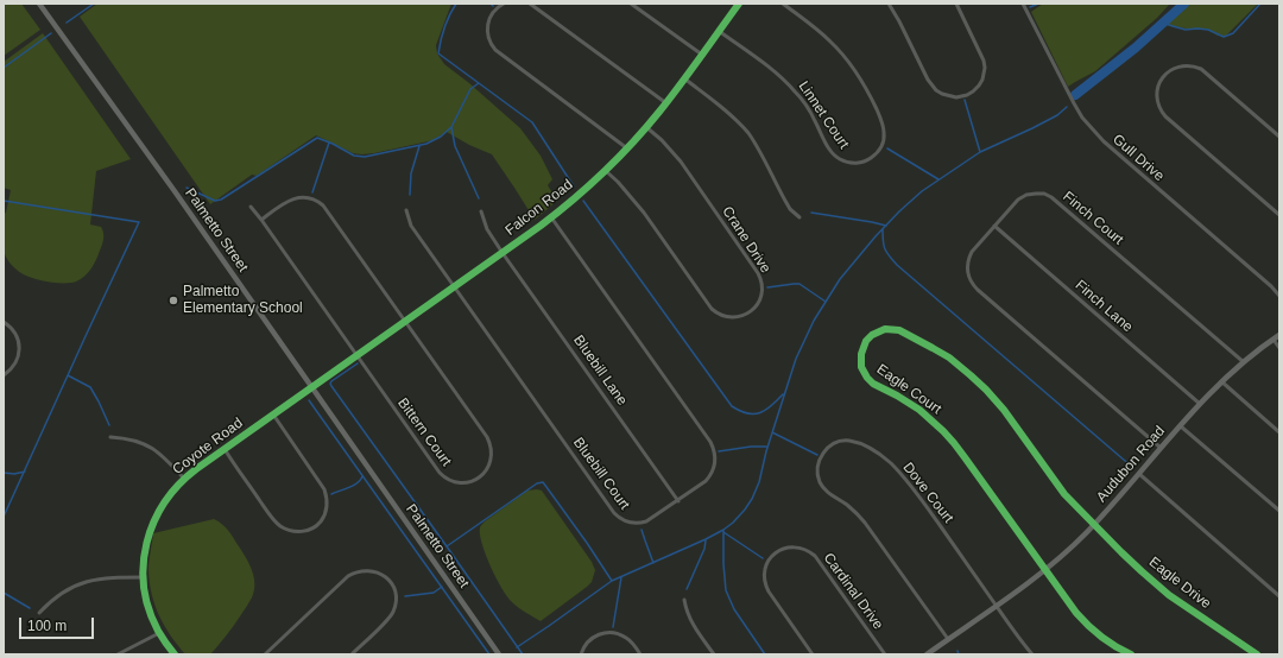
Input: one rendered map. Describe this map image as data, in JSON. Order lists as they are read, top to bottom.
{
  "streets": {
    "street": [
      "Linnet Court",
      "Gull Drive",
      "Falcon Road",
      "Finch Court",
      "Palmetto Street",
      "Crane Drive",
      "Finch Lane",
      "Bluebill Lane",
      "Eagle Court",
      "Bittern Court",
      "Coyote Road",
      "Audubon Road",
      "Bluebill Court",
      "Dove Court",
      "Eagle Drive",
      "Cardinal Drive"
    ]
  },
  "crossings": [
    ["Linnet Court", "Falcon Road"],
    ["Falcon Road", "Palmetto Street"],
    ["Falcon Road", "Crane Drive"],
    ["Falcon Road", "Bluebill Lane"],
    ["Falcon Road", "Bittern Court"],
    ["Falcon Road", "Coyote Road"],
    ["Falcon Road", "Bluebill Court"],
    ["Finch Court", "Finch Lane"],
    ["Finch Court", "Audubon Road"],
    ["Palmetto Street", "Coyote Road"],
    ["Finch Lane", "Audubon Road"],
    ["Bluebill Lane", "Bluebill Court"],
    ["Eagle Court", "Audubon Road"],
    ["Eagle Court", "Eagle Drive"],
    ["Audubon Road", "Dove Court"],
    ["Audubon Road", "Eagle Drive"]
  ],
  "places": ["Palmetto Elementary School"],
  "scale_bar": "100 m"
}
